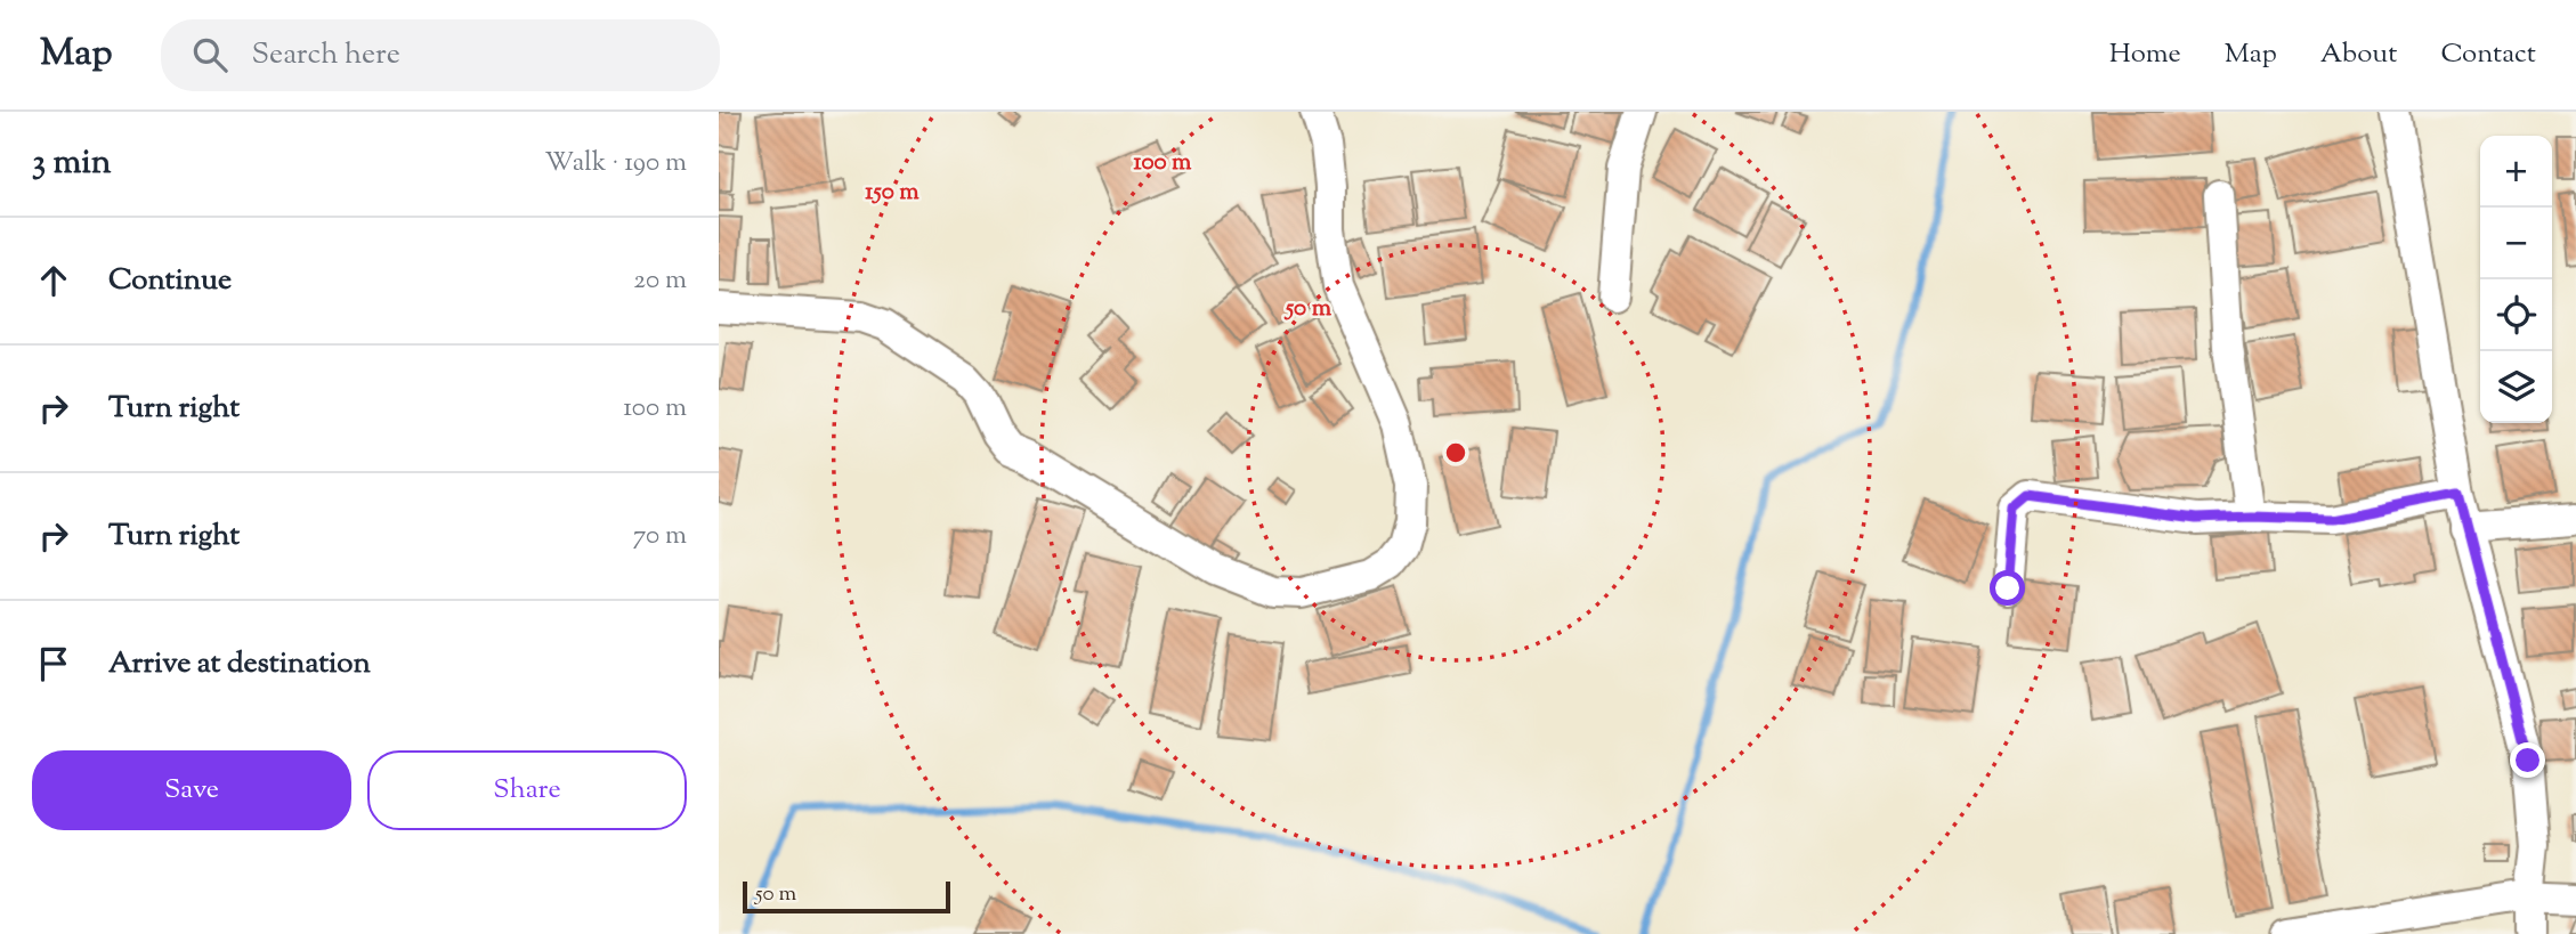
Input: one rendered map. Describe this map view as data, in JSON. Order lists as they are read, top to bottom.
{
  "scale_bar": "50 m",
  "page": {
    "header": "Map",
    "search": "Search here",
    "nav": [
      "Home",
      "Map",
      "About",
      "Contact"
    ],
    "heading": ["3 min", "Walk · 190 m"],
    "map_buttons": ["+", "−"],
    "list": [
      ["Continue", "20 m"],
      ["Turn right", "100 m"],
      ["Turn right", "70 m"],
      "Arrive at destination"
    ],
    "buttons": ["Save", "Share"],
    "scale": "50 m"
  },
  "rings": ["100 m", "150 m", "50 m"]
}
